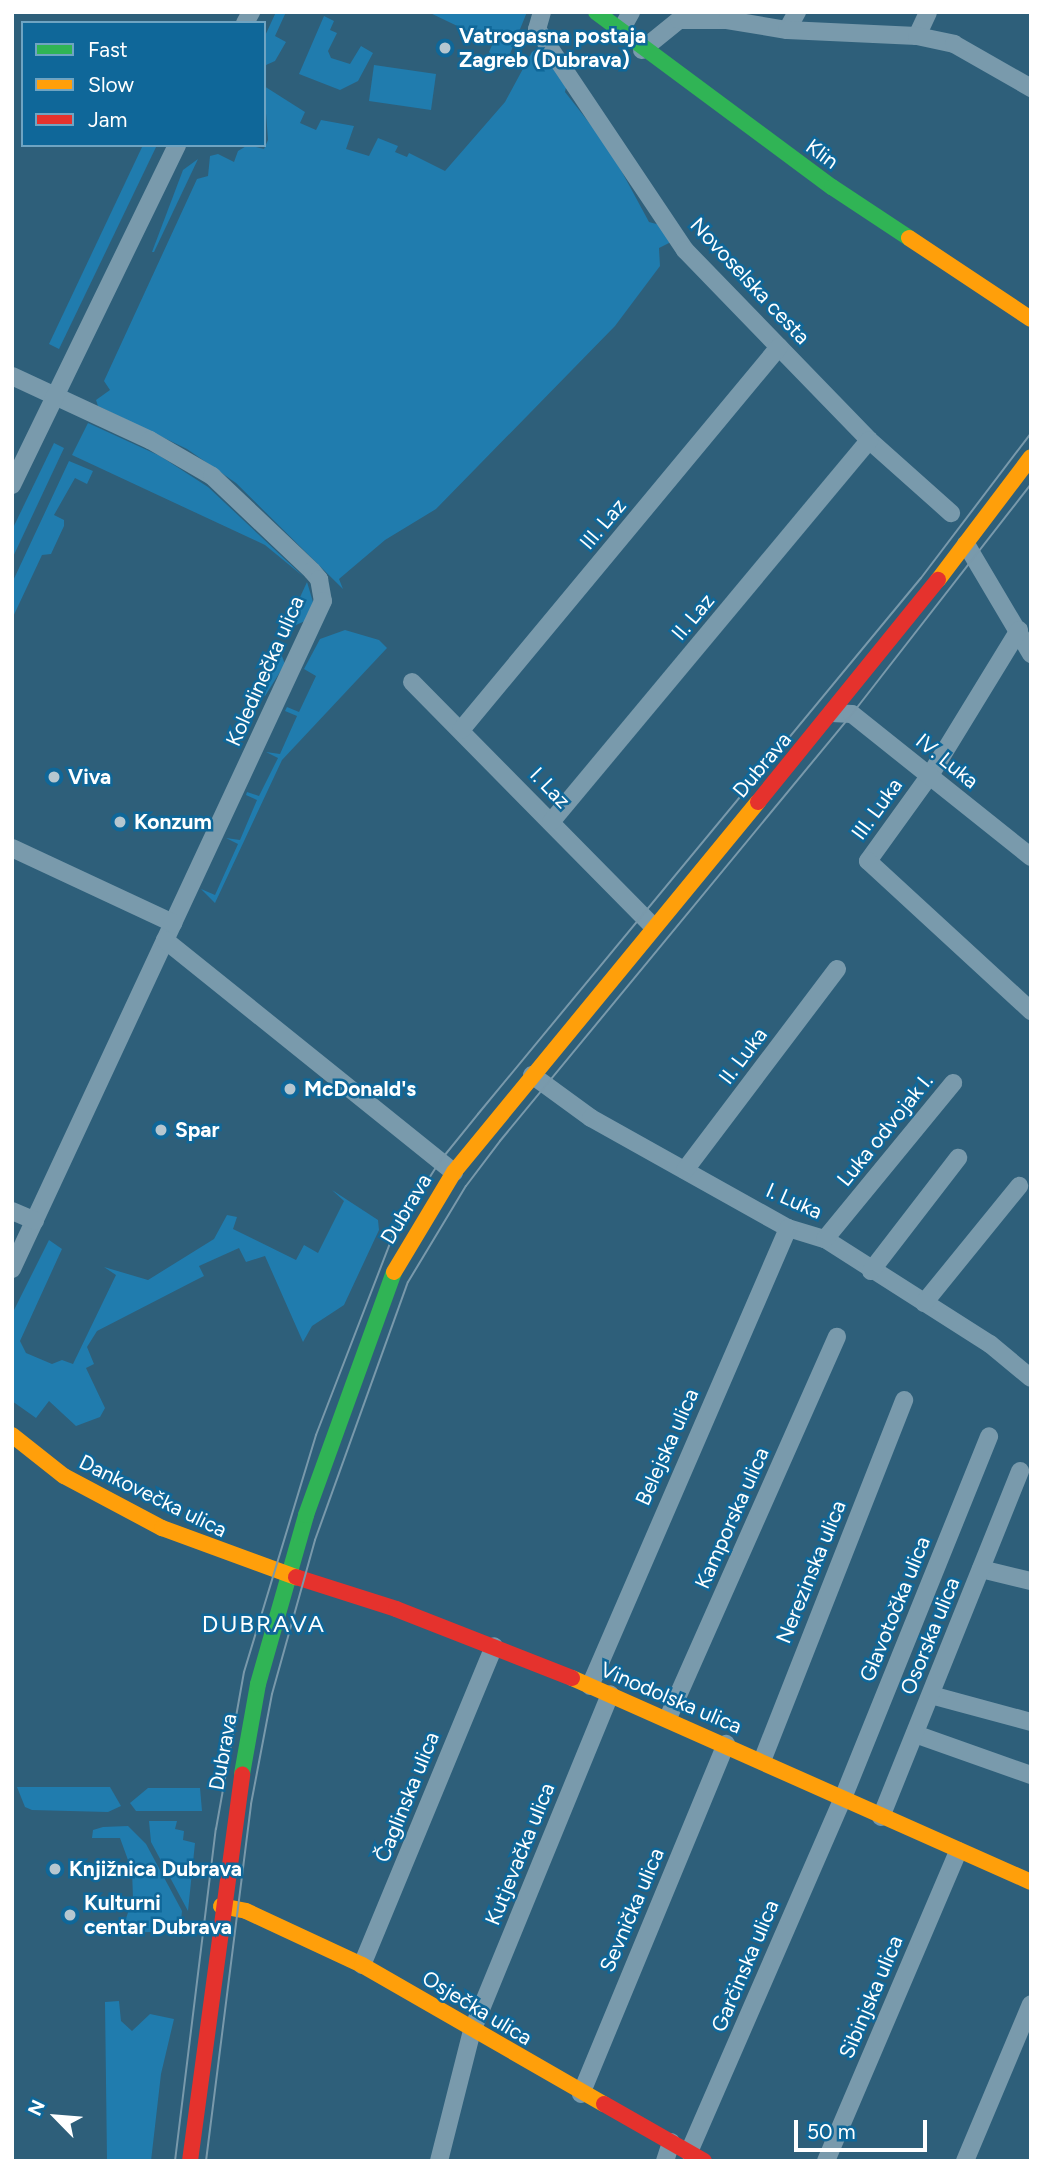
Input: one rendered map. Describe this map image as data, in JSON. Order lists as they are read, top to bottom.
{
  "streets": {
    "main road": [
      "Klin",
      "Dubrava",
      "Dankovečka ulica",
      "Vinodolska ulica",
      "Osječka ulica"
    ],
    "street": [
      "Novoselska cesta",
      "III. Laz",
      "II. Laz",
      "Koledinečka ulica",
      "IV. Luka",
      "I. Laz",
      "III. Luka",
      "II. Luka",
      "Luka odvojak I.",
      "I. Luka",
      "Belejska ulica",
      "Kamporska ulica",
      "Nerezinska ulica",
      "Glavotočka ulica",
      "Osorska ulica",
      "Čaglinska ulica",
      "Kutjevačka ulica",
      "Sevnička ulica",
      "Garčinska ulica",
      "Sibinjska ulica"
    ]
  },
  "crossings": [
    ["Novoselska cesta", "III. Laz"],
    ["Novoselska cesta", "II. Laz"],
    ["III. Laz", "I. Laz"],
    ["II. Laz", "I. Laz"],
    ["IV. Luka", "Dubrava"],
    ["IV. Luka", "III. Luka"],
    ["Dubrava", "I. Laz"],
    ["Dubrava", "I. Luka"],
    ["Dubrava", "Dankovečka ulica"],
    ["Dubrava", "Vinodolska ulica"],
    ["Dubrava", "Osječka ulica"],
    ["II. Luka", "I. Luka"],
    ["Luka odvojak I.", "I. Luka"],
    ["I. Luka", "Belejska ulica"],
    ["Belejska ulica", "Vinodolska ulica"],
    ["Dankovečka ulica", "Vinodolska ulica"],
    ["Kamporska ulica", "Vinodolska ulica"],
    ["Nerezinska ulica", "Vinodolska ulica"],
    ["Glavotočka ulica", "Vinodolska ulica"],
    ["Glavotočka ulica", "Garčinska ulica"],
    ["Osorska ulica", "Vinodolska ulica"],
    ["Vinodolska ulica", "Čaglinska ulica"],
    ["Vinodolska ulica", "Kutjevačka ulica"],
    ["Vinodolska ulica", "Sevnička ulica"],
    ["Vinodolska ulica", "Garčinska ulica"],
    ["Vinodolska ulica", "Sibinjska ulica"],
    ["Čaglinska ulica", "Osječka ulica"],
    ["Kutjevačka ulica", "Osječka ulica"],
    ["Sevnička ulica", "Osječka ulica"],
    ["Garčinska ulica", "Osječka ulica"]
  ],
  "districts": ["DUBRAVA"],
  "places": [
    "Vatrogasna postaja Zagreb (Dubrava)",
    "Viva",
    "Konzum",
    "McDonald's",
    "Spar",
    "Knjižnica Dubrava",
    "Kulturni centar Dubrava"
  ],
  "legend": ["Fast", "Slow", "Jam"],
  "scale_bar": "50 m",
  "north": "top left"
}
